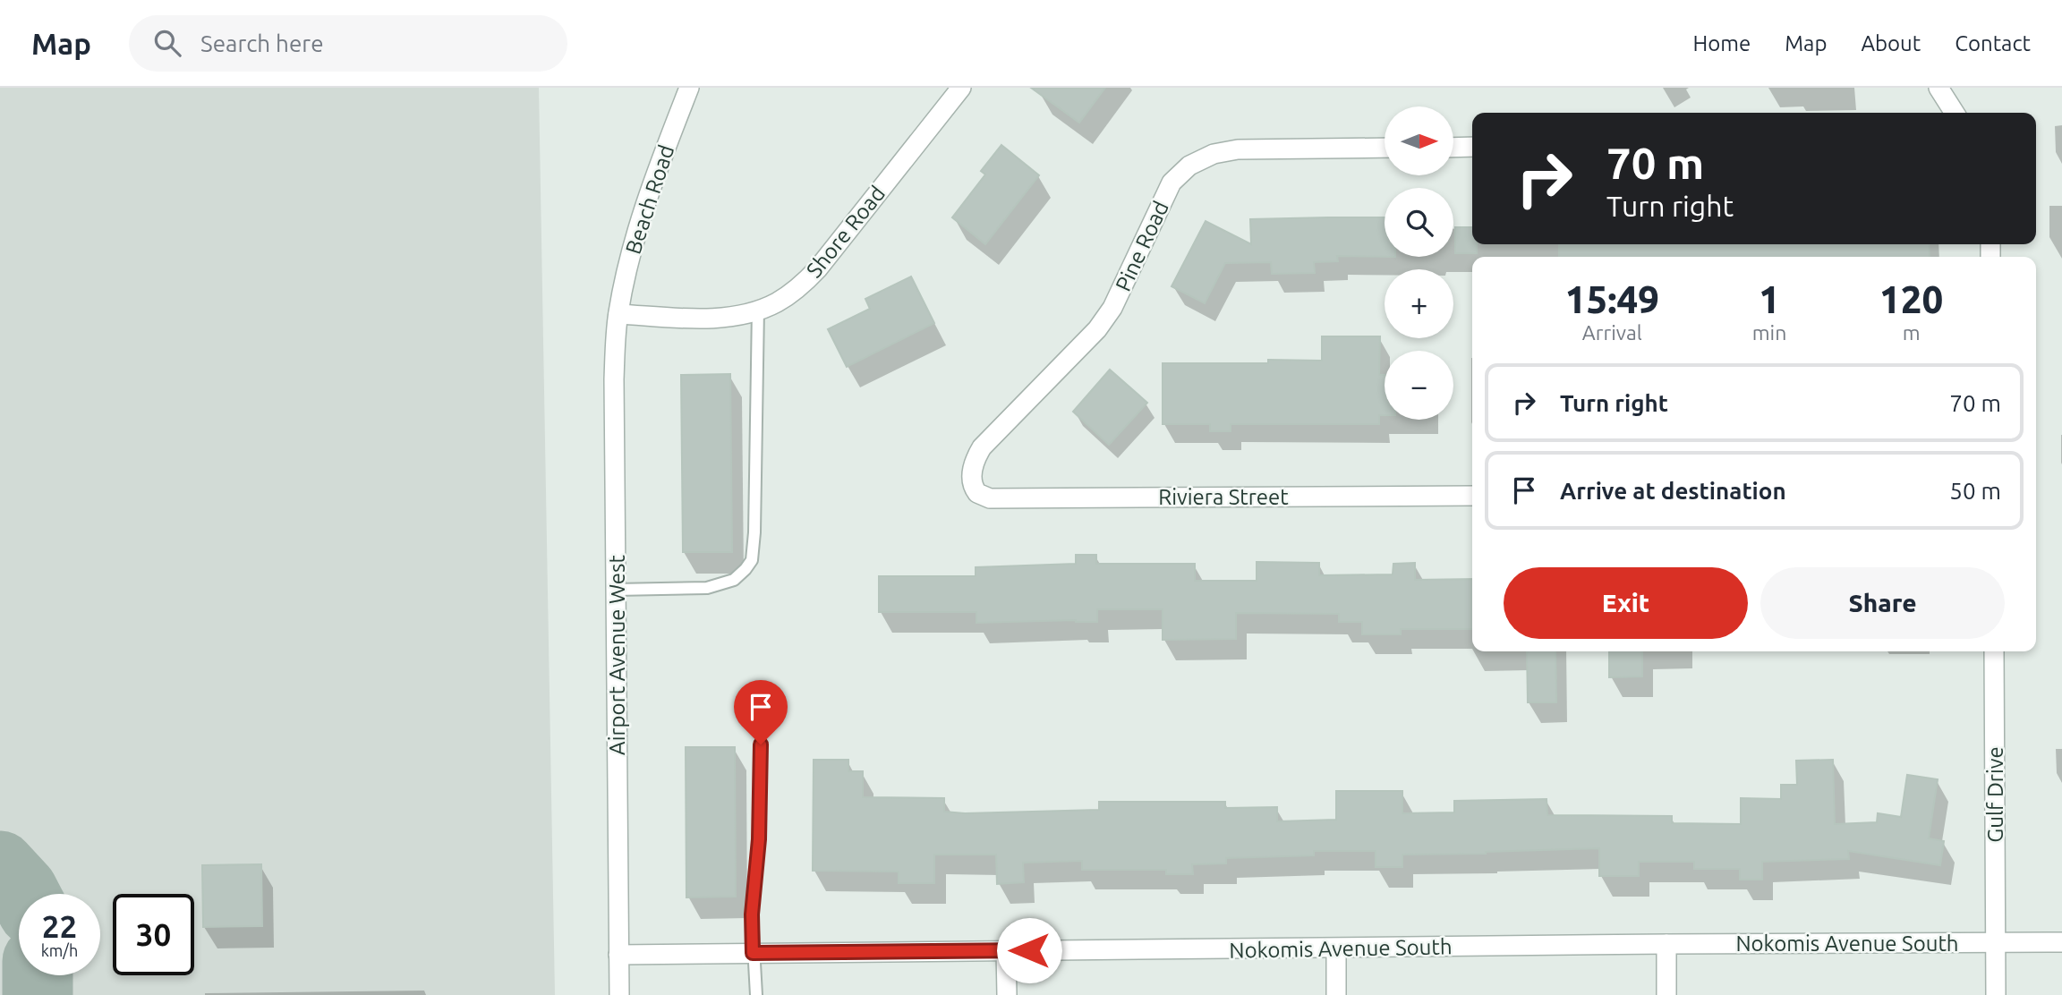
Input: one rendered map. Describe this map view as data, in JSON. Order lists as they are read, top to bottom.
{
  "streets": {
    "street": [
      "Beach Road",
      "Shore Road",
      "Pine Road",
      "Riviera Street",
      "Airport Avenue West",
      "Gulf Drive",
      "Nokomis Avenue South"
    ]
  },
  "crossings": [
    ["Beach Road", "Shore Road"],
    ["Beach Road", "Airport Avenue West"],
    ["Shore Road", "Airport Avenue West"],
    ["Pine Road", "Riviera Street"],
    ["Airport Avenue West", "Nokomis Avenue South"],
    ["Gulf Drive", "Nokomis Avenue South"]
  ],
  "north": "right",
  "page": {
    "header": "Map",
    "search": "Search here",
    "nav": [
      "Home",
      "Map",
      "About",
      "Contact"
    ],
    "map_buttons": ["+", "−"],
    "turn": ["70 m", "Turn right"],
    "eta": [
      "15:49",
      "Arrival",
      "1",
      "min",
      "120",
      "m"
    ],
    "list": [
      {
        "name": "Turn right",
        "value": "70 m"
      },
      {
        "name": "Arrive at destination",
        "value": "50 m"
      }
    ],
    "buttons": ["Exit", "Share"],
    "speed": "22 km/h",
    "limit": "30"
  }
}
